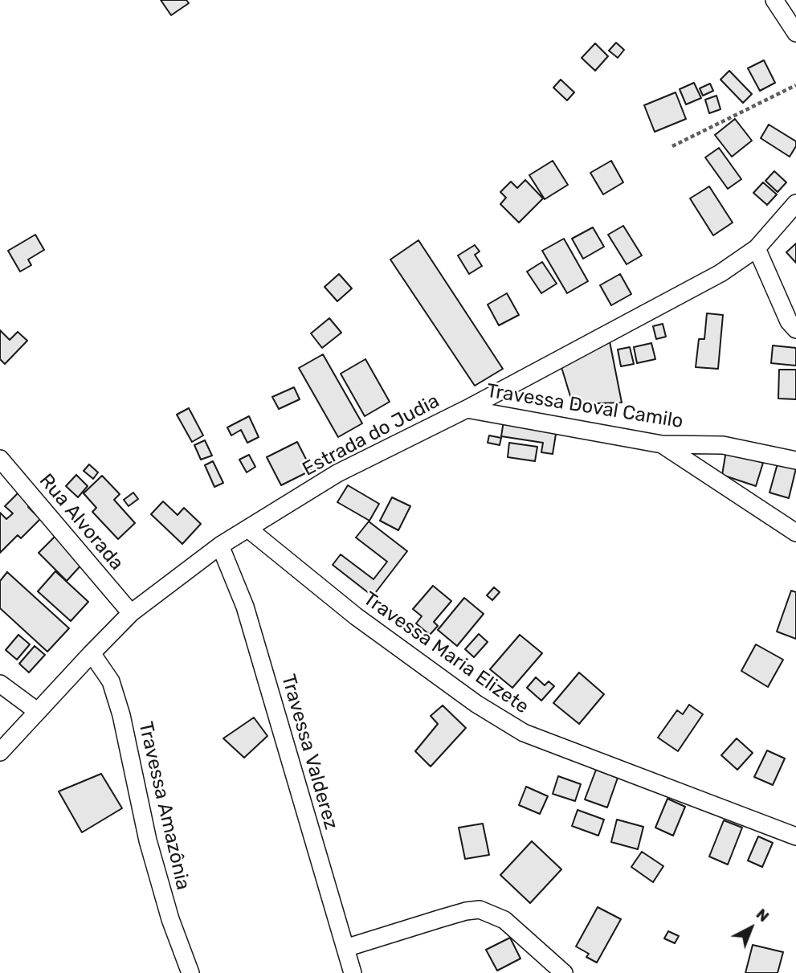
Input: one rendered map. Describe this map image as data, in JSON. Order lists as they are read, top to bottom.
{
  "streets": {
    "street": [
      "Travessa Doval Camilo",
      "Estrada do Judia",
      "Rua Alvorada",
      "Travessa Maria Elizete",
      "Travessa Valderez",
      "Travessa Amazônia"
    ]
  },
  "crossings": [
    ["Travessa Doval Camilo", "Estrada do Judia"],
    ["Estrada do Judia", "Rua Alvorada"],
    ["Estrada do Judia", "Travessa Maria Elizete"],
    ["Estrada do Judia", "Travessa Valderez"],
    ["Estrada do Judia", "Travessa Amazônia"]
  ],
  "north": "top right"
}
